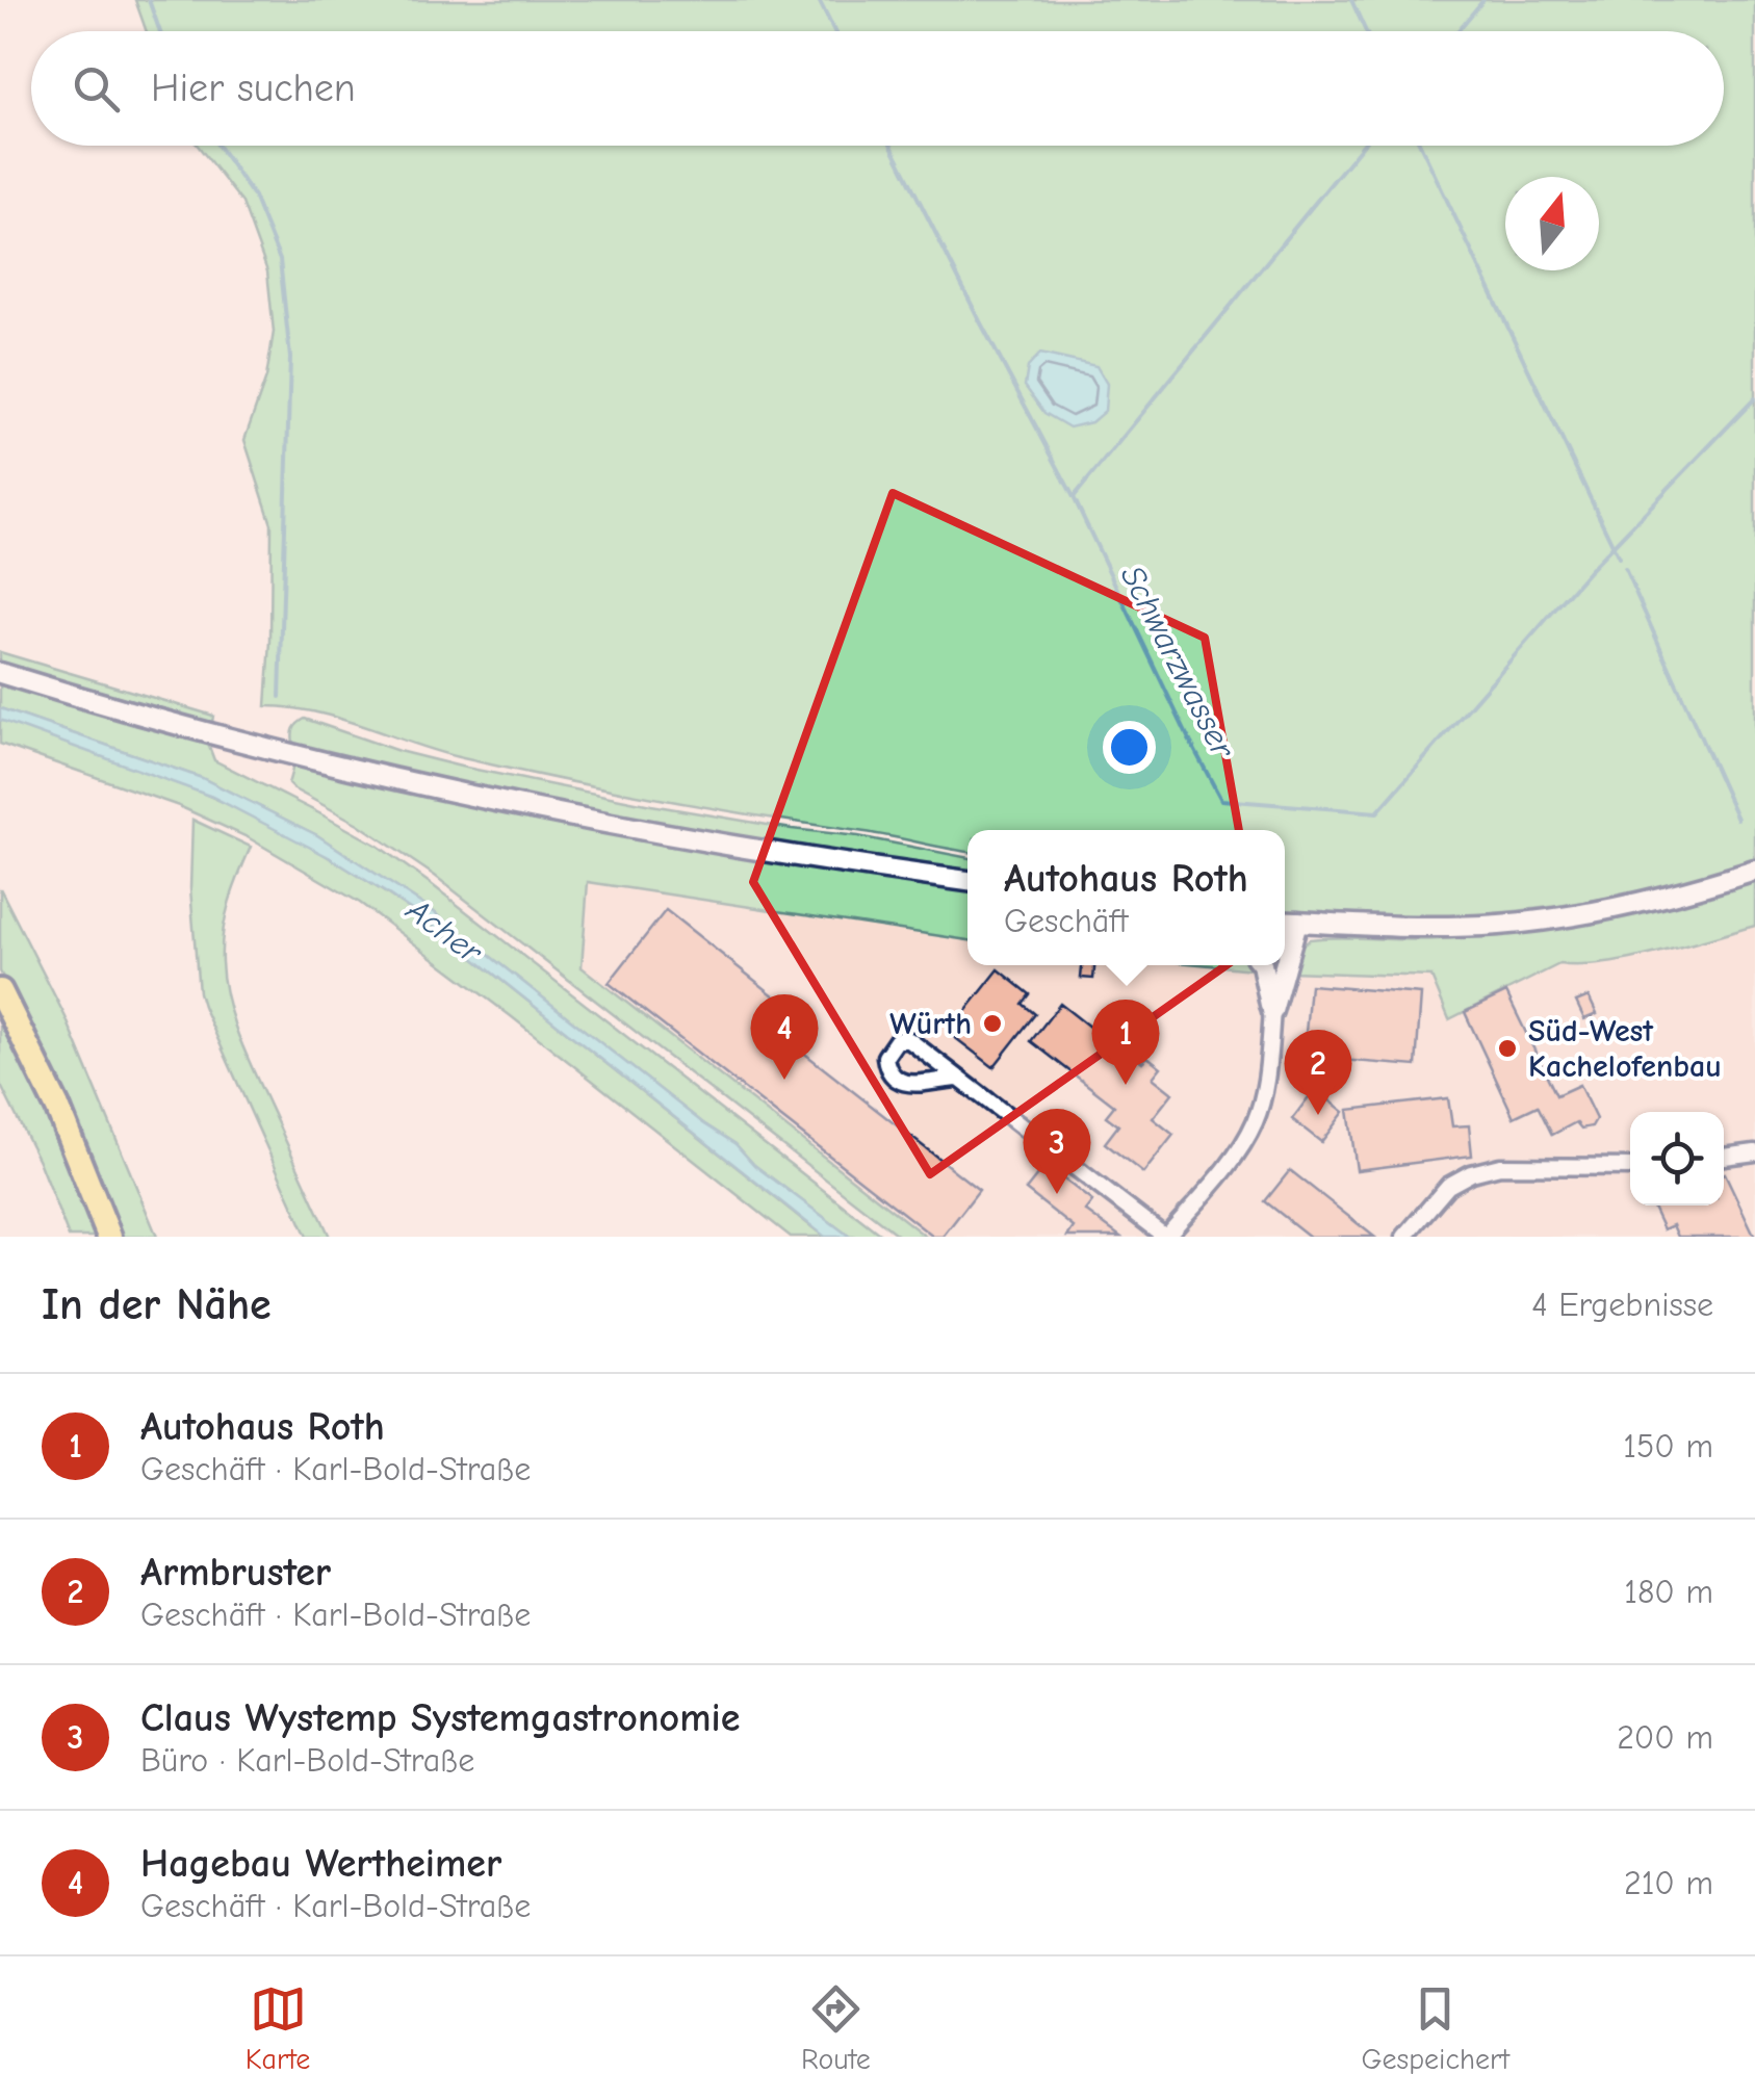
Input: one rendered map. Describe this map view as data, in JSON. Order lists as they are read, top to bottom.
{
  "water": ["Schwarzwasser", "Acher"],
  "places": ["Würth", "Süd-West Kachelofenbau"],
  "north": "top",
  "page": {
    "search": "Hier suchen",
    "popup": ["Autohaus Roth", "Geschäft"],
    "pins": [
      "4",
      "1",
      "2",
      "3"
    ],
    "heading": ["In der Nähe", "4 Ergebnisse"],
    "list": [
      {
        "mark": "1",
        "name": "Autohaus Roth",
        "note": "Geschäft · Karl-Bold-Straße",
        "value": "150 m"
      },
      {
        "mark": "2",
        "name": "Armbruster",
        "note": "Geschäft · Karl-Bold-Straße",
        "value": "180 m"
      },
      {
        "mark": "3",
        "name": "Claus Wystemp Systemgastronomie",
        "note": "Büro · Karl-Bold-Straße",
        "value": "200 m"
      },
      {
        "mark": "4",
        "name": "Hagebau Wertheimer",
        "note": "Geschäft · Karl-Bold-Straße",
        "value": "210 m"
      }
    ],
    "nav": ["Karte", "Route", "Gespeichert"]
  }
}
